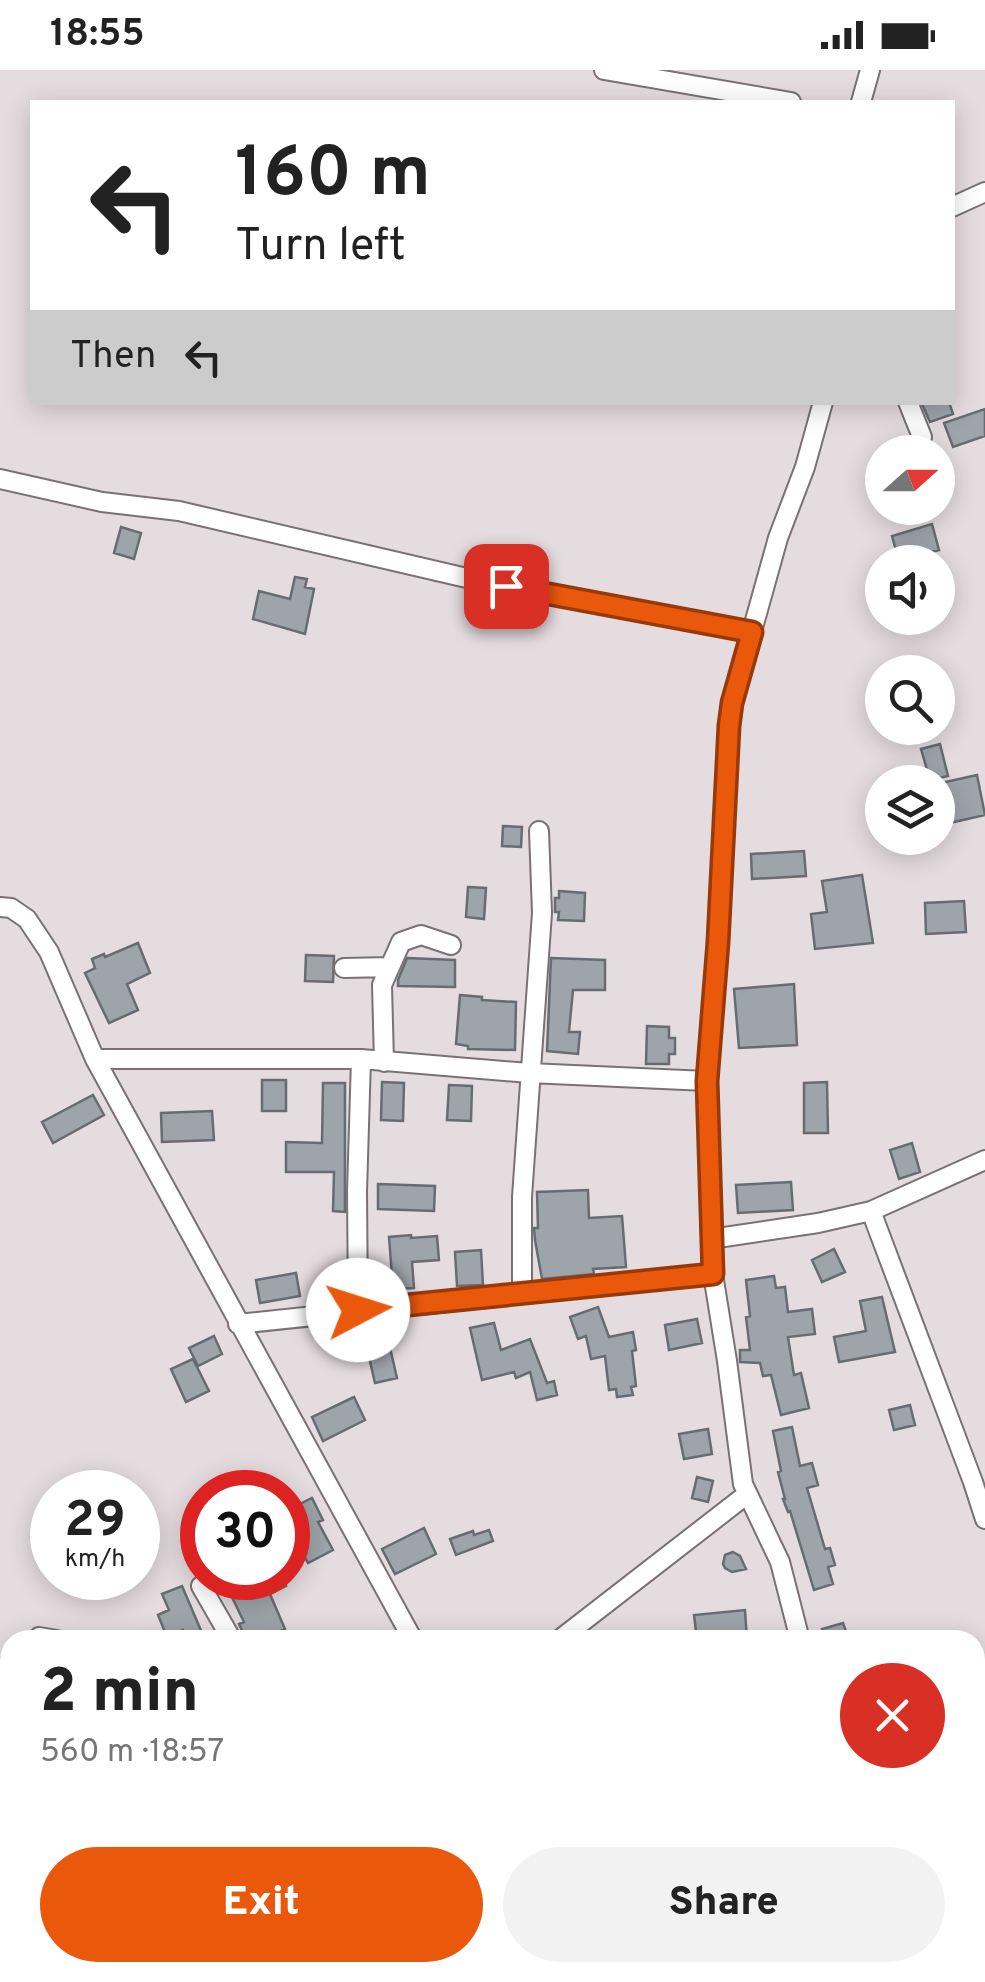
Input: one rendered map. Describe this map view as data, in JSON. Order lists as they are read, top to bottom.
{
  "north": "right",
  "page": {
    "status": "18:55",
    "turn": ["160 m", "Turn left"],
    "then": "Then",
    "speed": "29 km/h",
    "limit": "30",
    "heading": ["2 min", "560 m · 18:57"],
    "buttons": ["Exit", "Share"]
  }
}
